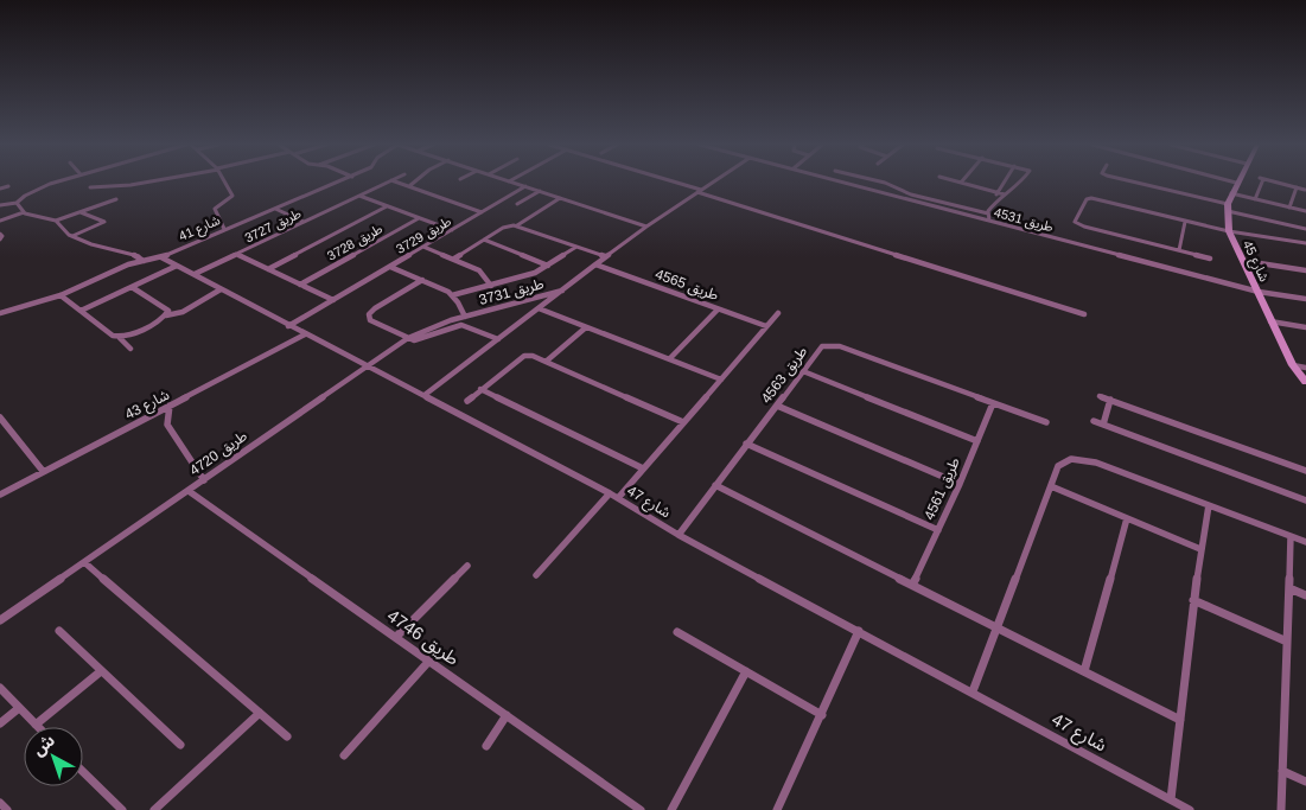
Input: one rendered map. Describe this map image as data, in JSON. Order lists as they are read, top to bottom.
{
  "streets": {
    "street": [
      "طريق 4531",
      "طريق 3727",
      "شارع 41",
      "طريق 3729",
      "طريق 3728",
      "شارع 45",
      "طريق 4565",
      "طريق 3731",
      "طريق 4563",
      "شارع 43",
      "طريق 4720",
      "طريق 4561",
      "شارع 47",
      "طريق 4746"
    ]
  },
  "crossings": [
    ["طريق 4531", "شارع 45"],
    ["طريق 3727", "طريق 3728"],
    ["طريق 3729", "طريق 3728"],
    ["طريق 3731", "طريق 4720"],
    ["طريق 4563", "طريق 4561"],
    ["طريق 4563", "شارع 47"],
    ["طريق 4720", "طريق 4746"]
  ],
  "north": "top left"
}
